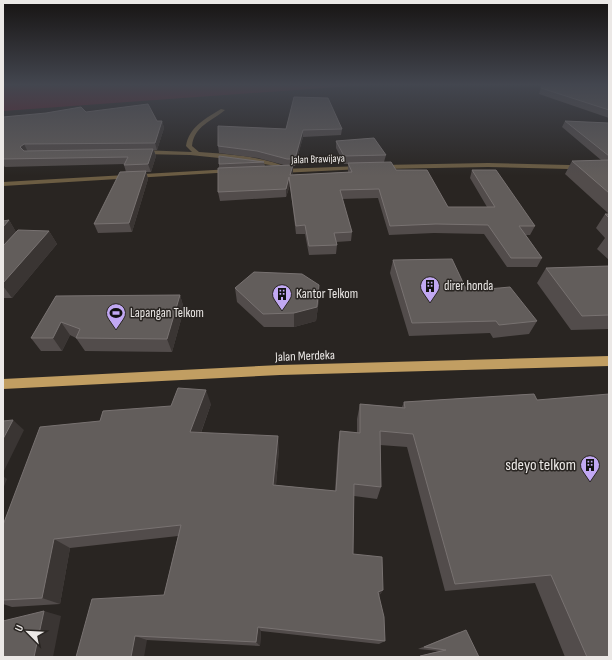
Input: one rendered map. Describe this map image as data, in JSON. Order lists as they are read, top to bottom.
{
  "streets": {
    "highway": ["Jalan Merdeka"],
    "street": ["Jalan Brawijaya"]
  },
  "places": {
    "building": ["direr honda", "Kantor Telkom", "sdeyo telkom"],
    "sports": ["Lapangan Telkom"]
  },
  "north": "top left"
}
